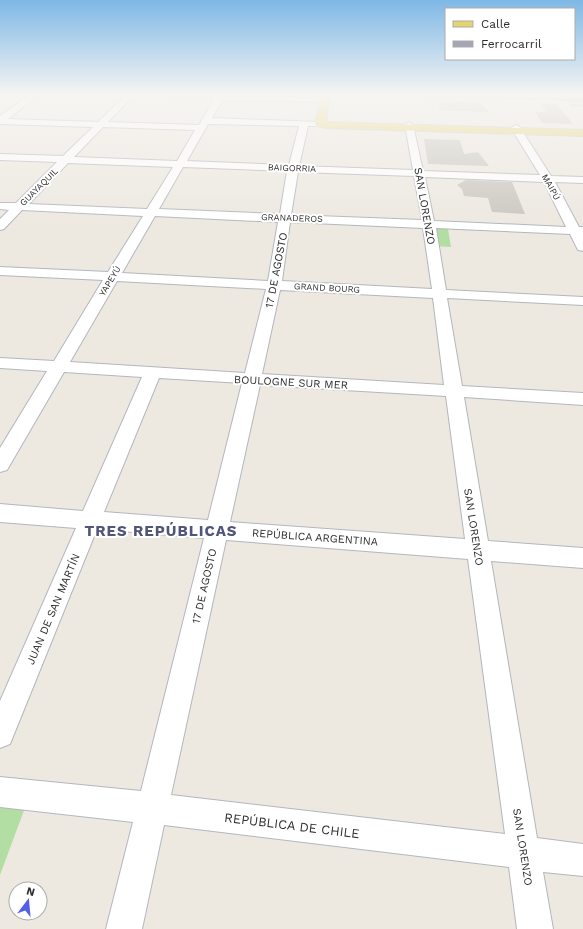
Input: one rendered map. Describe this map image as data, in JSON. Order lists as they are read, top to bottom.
{
  "streets": {
    "street": [
      "BAIGORRIA",
      "GUAYAQUIL",
      "MAIPÚ",
      "SAN LORENZO",
      "GRANADEROS",
      "17 DE AGOSTO",
      "YAPEYÚ",
      "GRAND BOURG",
      "BOULOGNE SUR MER",
      "REPÚBLICA ARGENTINA",
      "JUAN DE SAN MARTÍN",
      "REPÚBLICA DE CHILE"
    ]
  },
  "crossings": [
    ["BAIGORRIA", "GUAYAQUIL"],
    ["BAIGORRIA", "MAIPÚ"],
    ["BAIGORRIA", "SAN LORENZO"],
    ["BAIGORRIA", "17 DE AGOSTO"],
    ["BAIGORRIA", "YAPEYÚ"],
    ["GUAYAQUIL", "GRANADEROS"],
    ["MAIPÚ", "GRANADEROS"],
    ["SAN LORENZO", "GRANADEROS"],
    ["SAN LORENZO", "GRAND BOURG"],
    ["SAN LORENZO", "BOULOGNE SUR MER"],
    ["SAN LORENZO", "REPÚBLICA ARGENTINA"],
    ["SAN LORENZO", "REPÚBLICA DE CHILE"],
    ["GRANADEROS", "17 DE AGOSTO"],
    ["GRANADEROS", "YAPEYÚ"],
    ["17 DE AGOSTO", "GRAND BOURG"],
    ["17 DE AGOSTO", "BOULOGNE SUR MER"],
    ["17 DE AGOSTO", "REPÚBLICA ARGENTINA"],
    ["17 DE AGOSTO", "REPÚBLICA DE CHILE"],
    ["YAPEYÚ", "GRAND BOURG"],
    ["YAPEYÚ", "BOULOGNE SUR MER"],
    ["BOULOGNE SUR MER", "JUAN DE SAN MARTÍN"],
    ["REPÚBLICA ARGENTINA", "JUAN DE SAN MARTÍN"]
  ],
  "districts": ["TRES REPÚBLICAS"],
  "legend": ["Calle", "Ferrocarril"],
  "north": "top"
}
